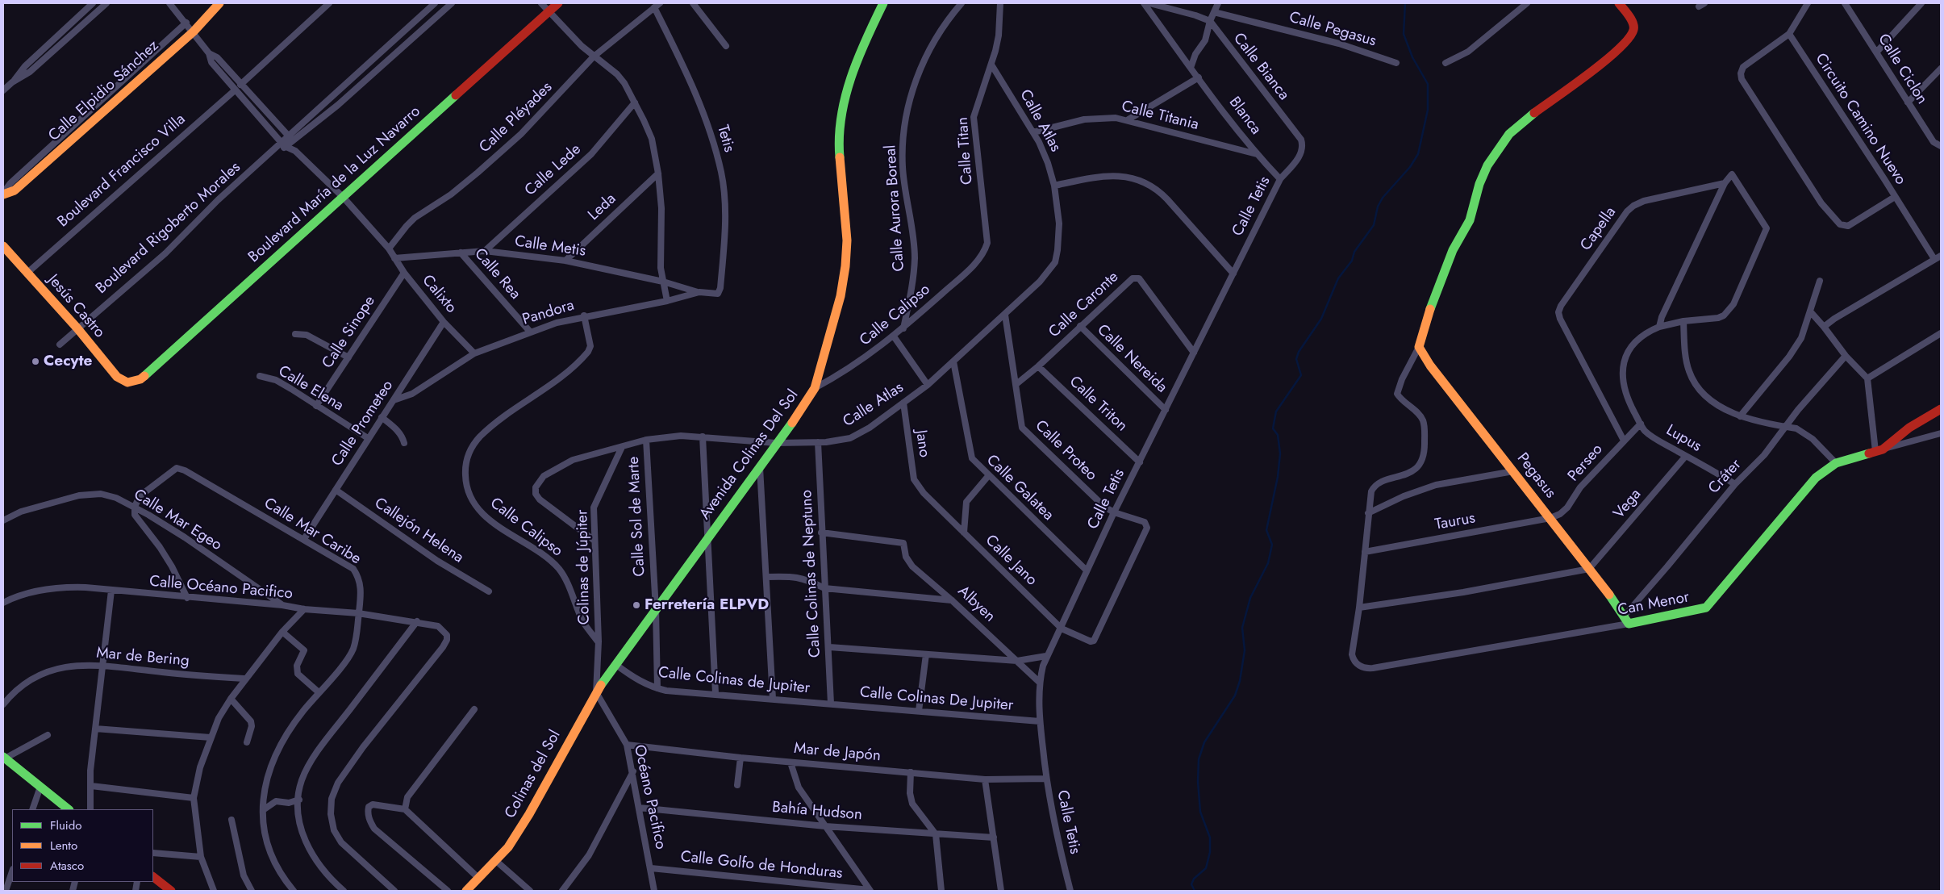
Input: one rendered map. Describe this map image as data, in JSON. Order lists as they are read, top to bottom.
{
  "streets": {
    "street": [
      "Calle Pegasus",
      "Calle Bianca",
      "Calle Ciclon",
      "Calle Elpidio Sánchez",
      "Calle Titania",
      "Blanca",
      "Calle Pléyades",
      "Circuito Camino Nuevo",
      "Calle Atlas",
      "Tetis",
      "Calle Titan",
      "Calle Lede",
      "Boulevard Francisco Villa",
      "Boulevard María de la Luz Navarro",
      "Calle Tetis",
      "Leda",
      "Calle Aurora Boreal",
      "Boulevard Rigoberto Morales",
      "Capella",
      "Calle Metis",
      "Calle Rea",
      "Calixto",
      "Calle Caronte",
      "Jesús Castro",
      "Pandora",
      "Calle Calipso",
      "Calle Sinope",
      "Calle Nereida",
      "Calle Elena",
      "Calle Triton",
      "Calle Prometeo",
      "Lupus",
      "Jano",
      "Calle Proteo",
      "Avenida Colinas Del Sol",
      "Perseo",
      "Pegasus",
      "Cráter",
      "Calle Galatea",
      "Vega",
      "Calle Sol de Marte",
      "Calle Mar Egeo",
      "Taurus",
      "Callejón Helena",
      "Calle Mar Caribe",
      "Calle Jano",
      "Colinas de Júpiter",
      "Calle Colinas de Neptuno",
      "Calle Océano Pacifico",
      "Albyen",
      "Can Menor",
      "Mar de Bering",
      "Calle Colinas de Jupiter",
      "Calle Colinas De Jupiter",
      "Mar de Japón",
      "Colinas del Sol",
      "Océano Pacifico",
      "Bahía Hudson",
      "Calle Golfo de Honduras"
    ]
  },
  "crossings": [
    ["Calle Bianca", "Calle Tetis"],
    ["Calle Titania", "Blanca"],
    ["Calle Titania", "Calle Atlas"],
    ["Blanca", "Calle Tetis"],
    ["Calle Pléyades", "Tetis"],
    ["Calle Pléyades", "Calixto"],
    ["Calle Atlas", "Calle Titan"],
    ["Calle Atlas", "Jano"],
    ["Calle Atlas", "Calle Proteo"],
    ["Calle Atlas", "Avenida Colinas Del Sol"],
    ["Calle Atlas", "Calle Galatea"],
    ["Calle Atlas", "Calle Sol de Marte"],
    ["Calle Atlas", "Colinas de Júpiter"],
    ["Calle Atlas", "Calle Colinas de Neptuno"],
    ["Tetis", "Pandora"],
    ["Calle Titan", "Calle Calipso"],
    ["Calle Lede", "Calle Metis"],
    ["Boulevard Francisco Villa", "Jesús Castro"],
    ["Boulevard María de la Luz Navarro", "Calixto"],
    ["Boulevard María de la Luz Navarro", "Jesús Castro"],
    ["Calle Tetis", "Calle Caronte"],
    ["Calle Tetis", "Calle Nereida"],
    ["Calle Tetis", "Calle Triton"],
    ["Calle Tetis", "Calle Proteo"],
    ["Calle Tetis", "Calle Galatea"],
    ["Calle Tetis", "Calle Jano"],
    ["Calle Tetis", "Albyen"],
    ["Calle Tetis", "Calle Colinas De Jupiter"],
    ["Calle Tetis", "Mar de Japón"],
    ["Leda", "Calle Metis"],
    ["Calle Aurora Boreal", "Calle Calipso"],
    ["Boulevard Rigoberto Morales", "Jesús Castro"],
    ["Capella", "Lupus"],
    ["Capella", "Perseo"],
    ["Calle Metis", "Calle Rea"],
    ["Calle Metis", "Calixto"],
    ["Calle Metis", "Pandora"],
    ["Calle Rea", "Pandora"],
    ["Calixto", "Pandora"],
    ["Calixto", "Calle Sinope"],
    ["Calixto", "Calle Prometeo"],
    ["Calle Caronte", "Calle Nereida"],
    ["Calle Caronte", "Calle Triton"],
    ["Calle Caronte", "Calle Proteo"],
    ["Pandora", "Calle Calipso"],
    ["Pandora", "Calle Prometeo"],
    ["Calle Calipso", "Avenida Colinas Del Sol"],
    ["Calle Calipso", "Colinas de Júpiter"],
    ["Calle Sinope", "Calle Elena"],
    ["Calle Elena", "Calle Prometeo"],
    ["Calle Prometeo", "Callejón Helena"],
    ["Calle Prometeo", "Calle Mar Caribe"],
    ["Lupus", "Perseo"],
    ["Lupus", "Cráter"],
    ["Lupus", "Vega"],
    ["Jano", "Calle Jano"],
    ["Calle Proteo", "Calle Jano"],
    ["Avenida Colinas Del Sol", "Calle Sol de Marte"],
    ["Avenida Colinas Del Sol", "Calle Colinas de Jupiter"],
    ["Avenida Colinas Del Sol", "Colinas del Sol"],
    ["Perseo", "Pegasus"],
    ["Perseo", "Taurus"],
    ["Pegasus", "Cráter"],
    ["Pegasus", "Vega"],
    ["Pegasus", "Taurus"],
    ["Pegasus", "Can Menor"],
    ["Cráter", "Can Menor"],
    ["Calle Sol de Marte", "Calle Colinas de Jupiter"],
    ["Calle Mar Egeo", "Calle Mar Caribe"],
    ["Calle Mar Egeo", "Calle Océano Pacifico"],
    ["Calle Mar Caribe", "Calle Océano Pacifico"],
    ["Colinas de Júpiter", "Colinas del Sol"],
    ["Colinas de Júpiter", "Océano Pacifico"],
    ["Calle Colinas de Neptuno", "Albyen"],
    ["Calle Colinas de Neptuno", "Calle Colinas de Jupiter"],
    ["Calle Colinas de Neptuno", "Calle Colinas De Jupiter"],
    ["Calle Colinas de Jupiter", "Calle Colinas De Jupiter"],
    ["Calle Colinas de Jupiter", "Colinas del Sol"],
    ["Mar de Japón", "Océano Pacifico"],
    ["Colinas del Sol", "Océano Pacifico"],
    ["Océano Pacifico", "Bahía Hudson"],
    ["Océano Pacifico", "Calle Golfo de Honduras"]
  ],
  "places": ["Cecyte", "Ferretería ELPVD"],
  "legend": ["Fluido", "Lento", "Atasco"]
}
